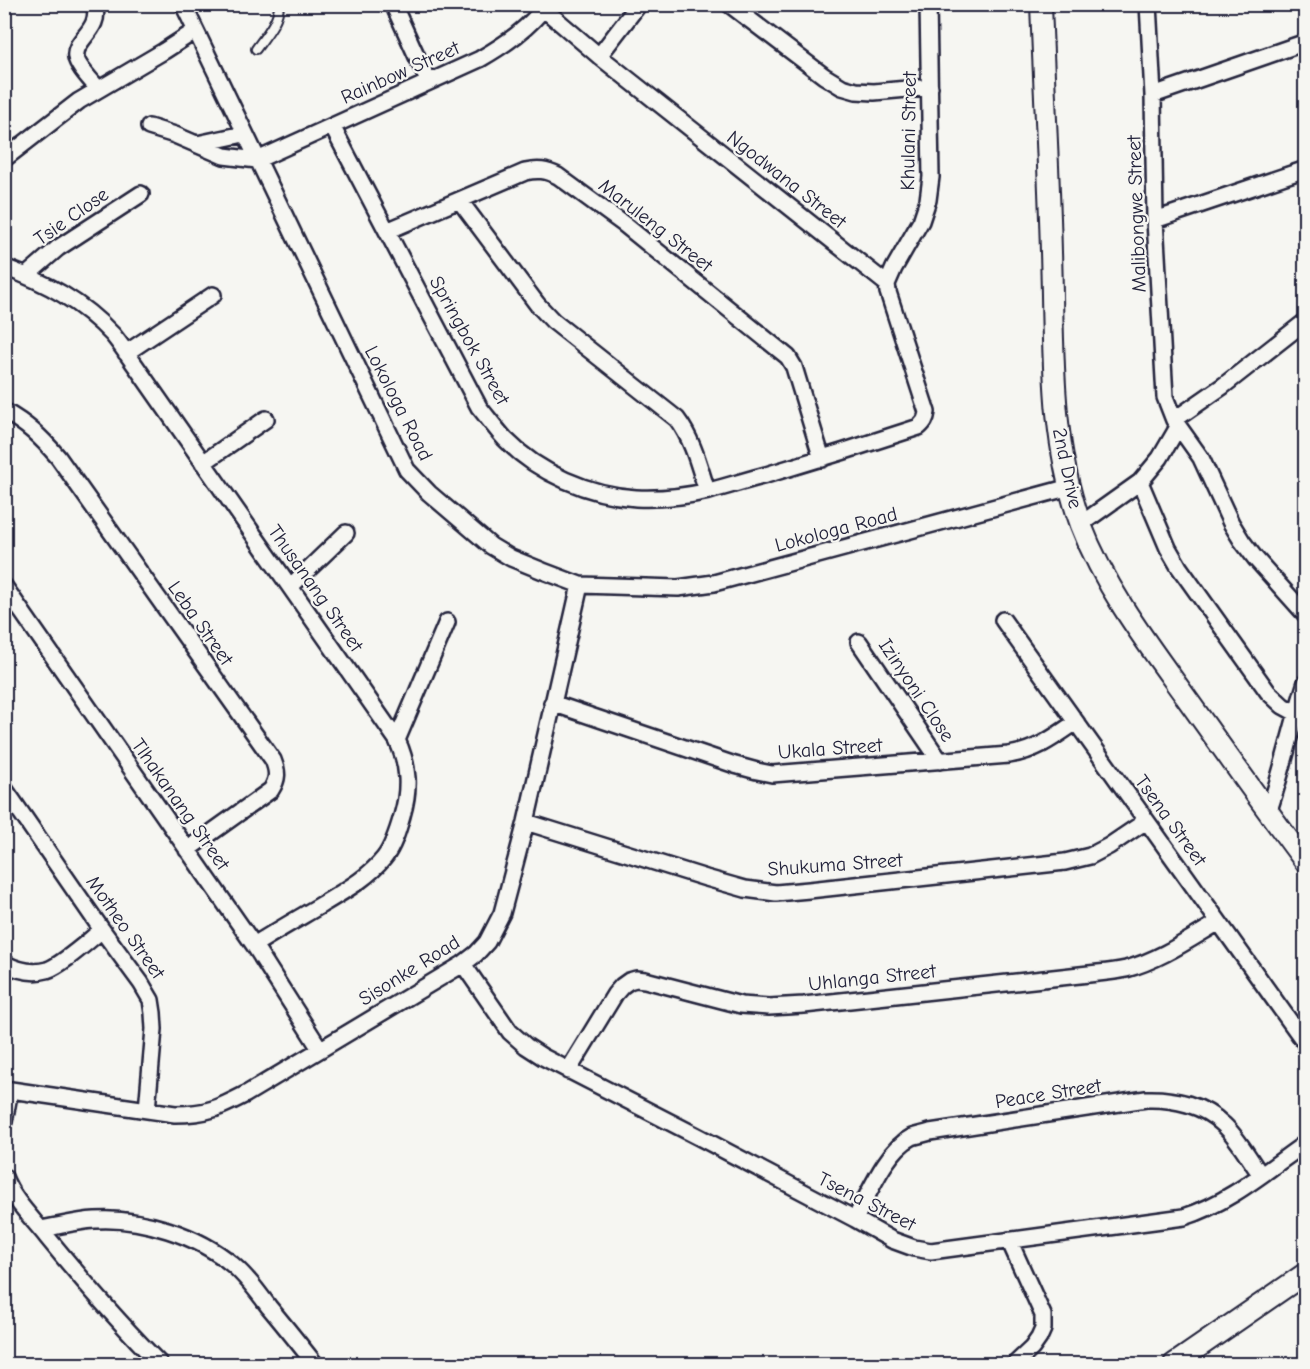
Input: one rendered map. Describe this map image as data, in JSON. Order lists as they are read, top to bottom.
{
  "streets": {
    "street": [
      "Rainbow Street",
      "Khulani Street",
      "Ngodwana Street",
      "Malibongwe Street",
      "Tsie Close",
      "Maruleng Street",
      "Springbok Street",
      "Lokologa Road",
      "2nd Drive",
      "Thusanang Street",
      "Leba Street",
      "Izinyoni Close",
      "Ukala Street",
      "Tlhakanang Street",
      "Tsena Street",
      "Shukuma Street",
      "Motheo Street",
      "Sisonke Road",
      "Uhlanga Street",
      "Peace Street"
    ]
  },
  "crossings": [
    ["Rainbow Street", "Ngodwana Street"],
    ["Rainbow Street", "Springbok Street"],
    ["Rainbow Street", "Lokologa Road"],
    ["Khulani Street", "Ngodwana Street"],
    ["Khulani Street", "Springbok Street"],
    ["Ngodwana Street", "Springbok Street"],
    ["Tsie Close", "Thusanang Street"],
    ["Maruleng Street", "Springbok Street"],
    ["Lokologa Road", "2nd Drive"],
    ["Lokologa Road", "Sisonke Road"],
    ["Thusanang Street", "Tlhakanang Street"],
    ["Leba Street", "Tlhakanang Street"],
    ["Izinyoni Close", "Ukala Street"],
    ["Ukala Street", "Tsena Street"],
    ["Ukala Street", "Sisonke Road"],
    ["Tlhakanang Street", "Sisonke Road"],
    ["Tsena Street", "Shukuma Street"],
    ["Tsena Street", "Sisonke Road"],
    ["Tsena Street", "Uhlanga Street"],
    ["Tsena Street", "Peace Street"],
    ["Shukuma Street", "Sisonke Road"],
    ["Motheo Street", "Sisonke Road"]
  ]
}
